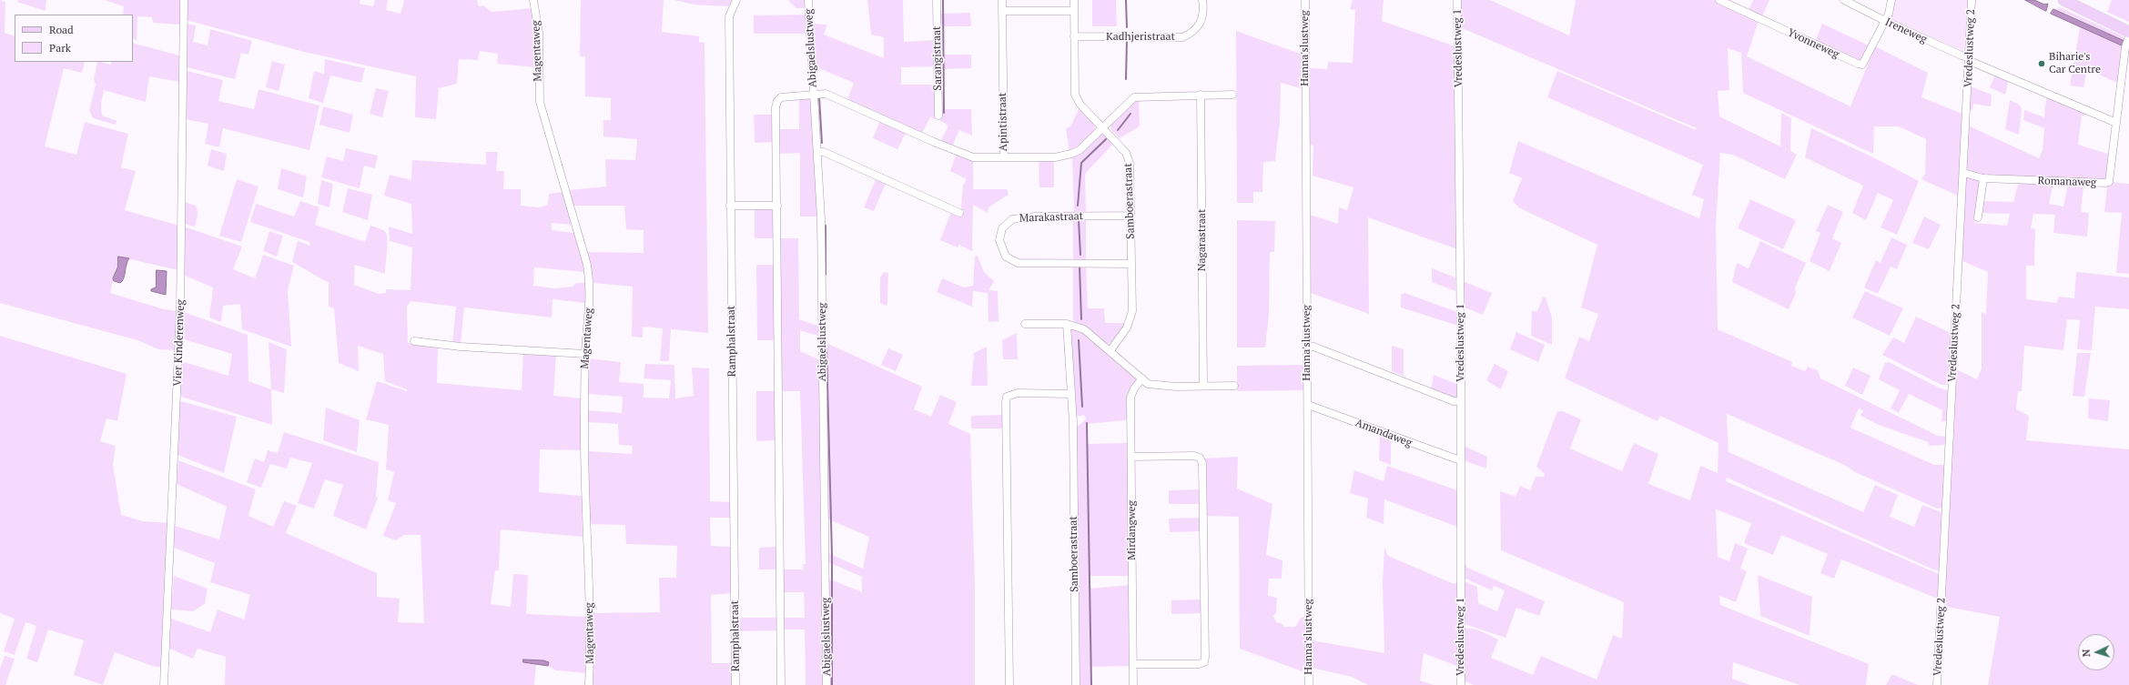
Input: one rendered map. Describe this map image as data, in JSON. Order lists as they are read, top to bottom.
{
  "streets": {
    "street": [
      "Ireneweg",
      "Kadhjeristraat",
      "Yvonneweg",
      "Abigaelslustweg",
      "Hanna'slustweg",
      "Vredeslustweg 1",
      "Vredeslustweg 2",
      "Magentaweg",
      "Sarangistraat",
      "Apintistraat",
      "Romanaweg",
      "Samboerastraat",
      "Marakastraat",
      "Nagarastraat",
      "Ramphalstraat",
      "Vier Kinderenweg",
      "Amandaweg",
      "Mirdangweg"
    ]
  },
  "crossings": [
    ["Ireneweg", "Yvonneweg"],
    ["Ireneweg", "Vredeslustweg 2"],
    ["Ireneweg", "Romanaweg"],
    ["Kadhjeristraat", "Samboerastraat"],
    ["Hanna'slustweg", "Amandaweg"],
    ["Vredeslustweg 1", "Amandaweg"],
    ["Apintistraat", "Samboerastraat"],
    ["Apintistraat", "Nagarastraat"],
    ["Samboerastraat", "Marakastraat"]
  ],
  "places": ["Biharie's Car Centre"],
  "legend": ["Road", "Park"],
  "north": "left"
}
